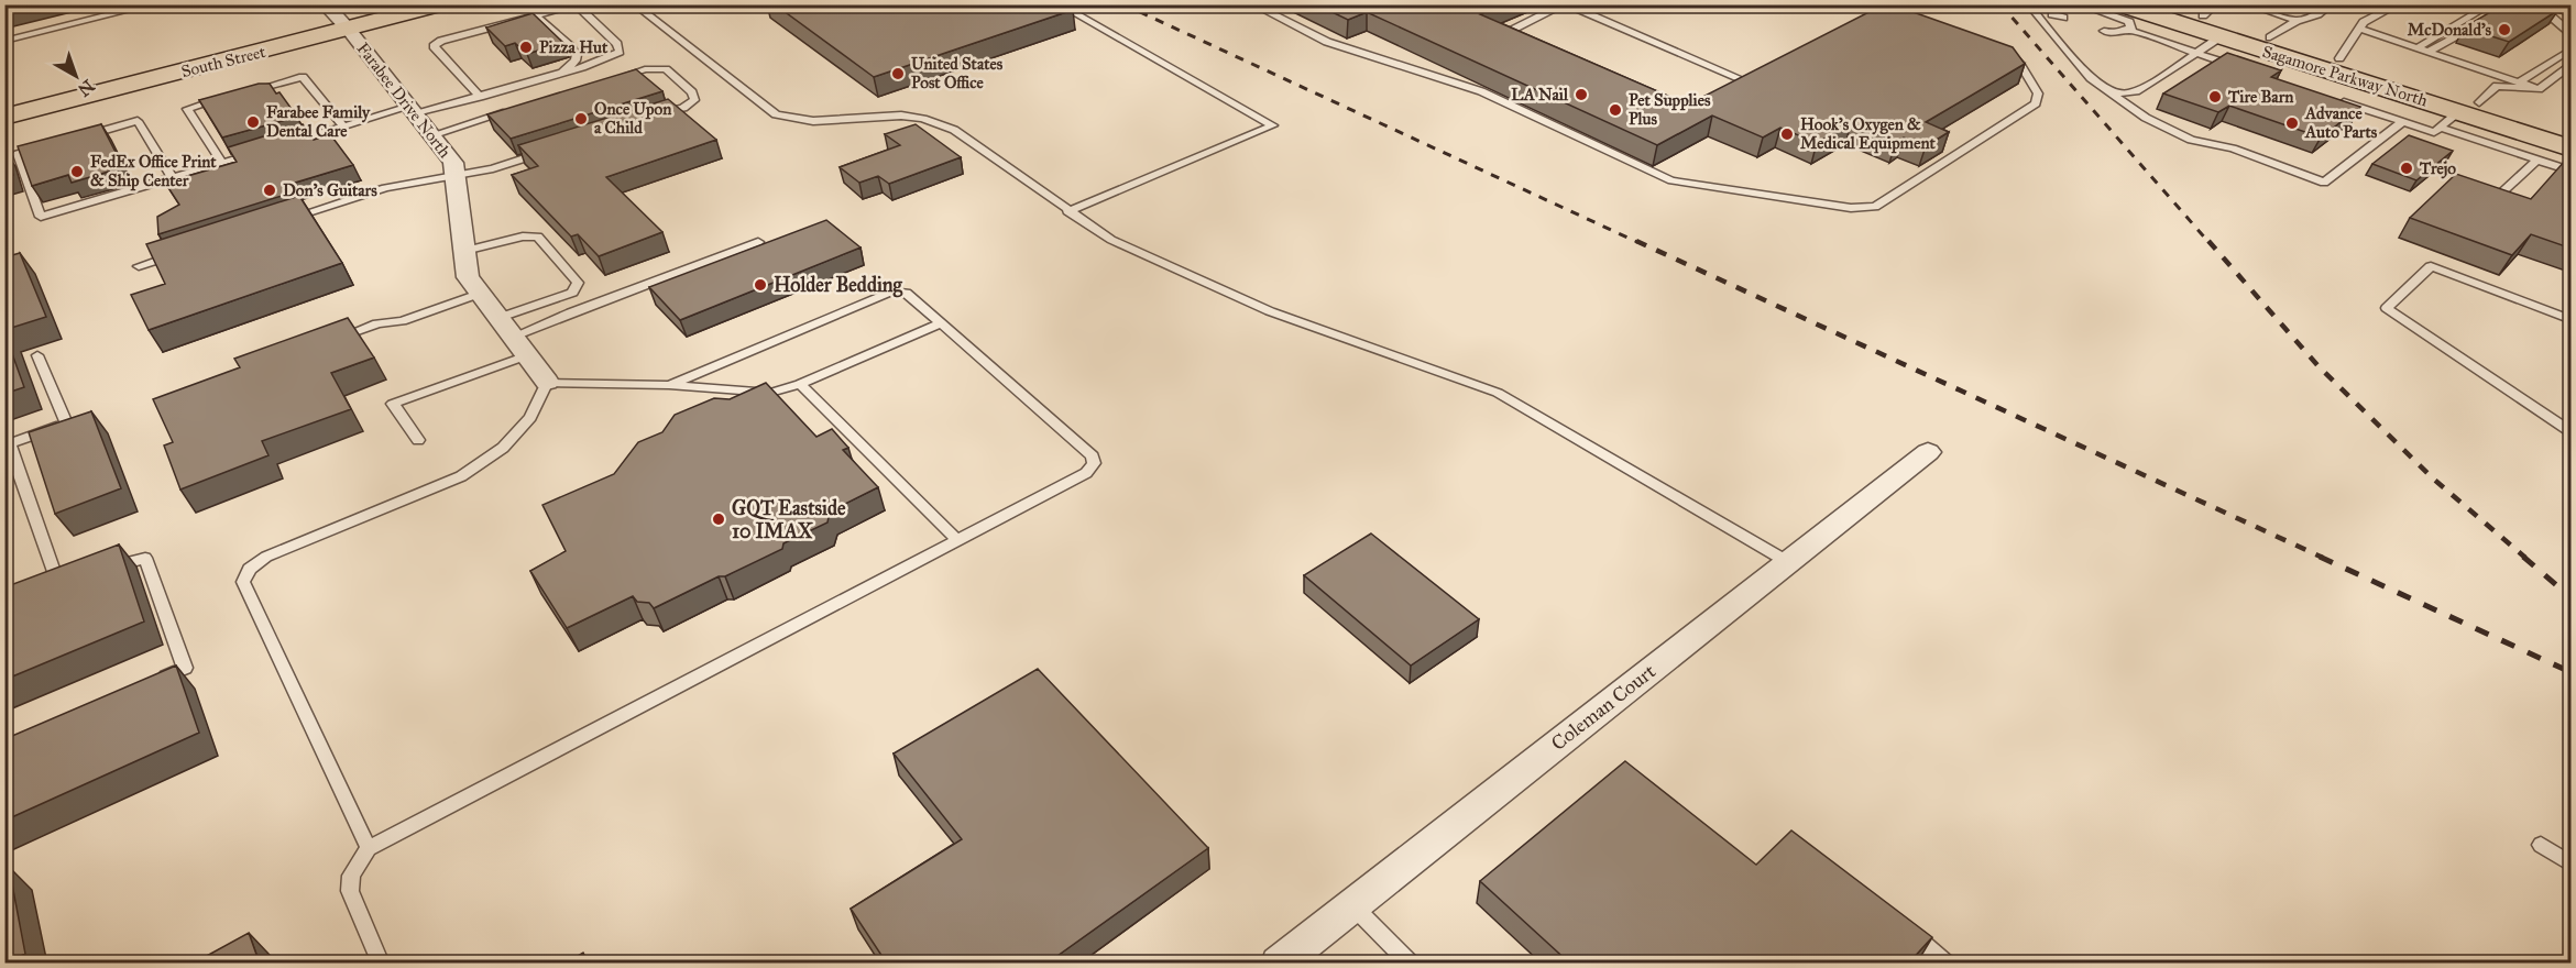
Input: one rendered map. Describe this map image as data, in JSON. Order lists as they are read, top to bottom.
{
  "streets": {
    "main road": ["South Street", "Sagamore Parkway North"],
    "street": ["Farabee Drive North", "Coleman Court"]
  },
  "crossings": [
    ["South Street", "Farabee Drive North"]
  ],
  "places": [
    "McDonald's",
    "Pizza Hut",
    "United States Post Office",
    "LA Nail",
    "Tire Barn",
    "Pet Supplies Plus",
    "Once Upon a Child",
    "Farabee Family Dental Care",
    "Advance Auto Parts",
    "Hook's Oxygen & Medical Equipment",
    "Trejo",
    "FedEx Office Print & Ship Center",
    "Don's Guitars",
    "Holder Bedding",
    "GQT Eastside 10 IMAX"
  ],
  "north": "bottom right"
}
